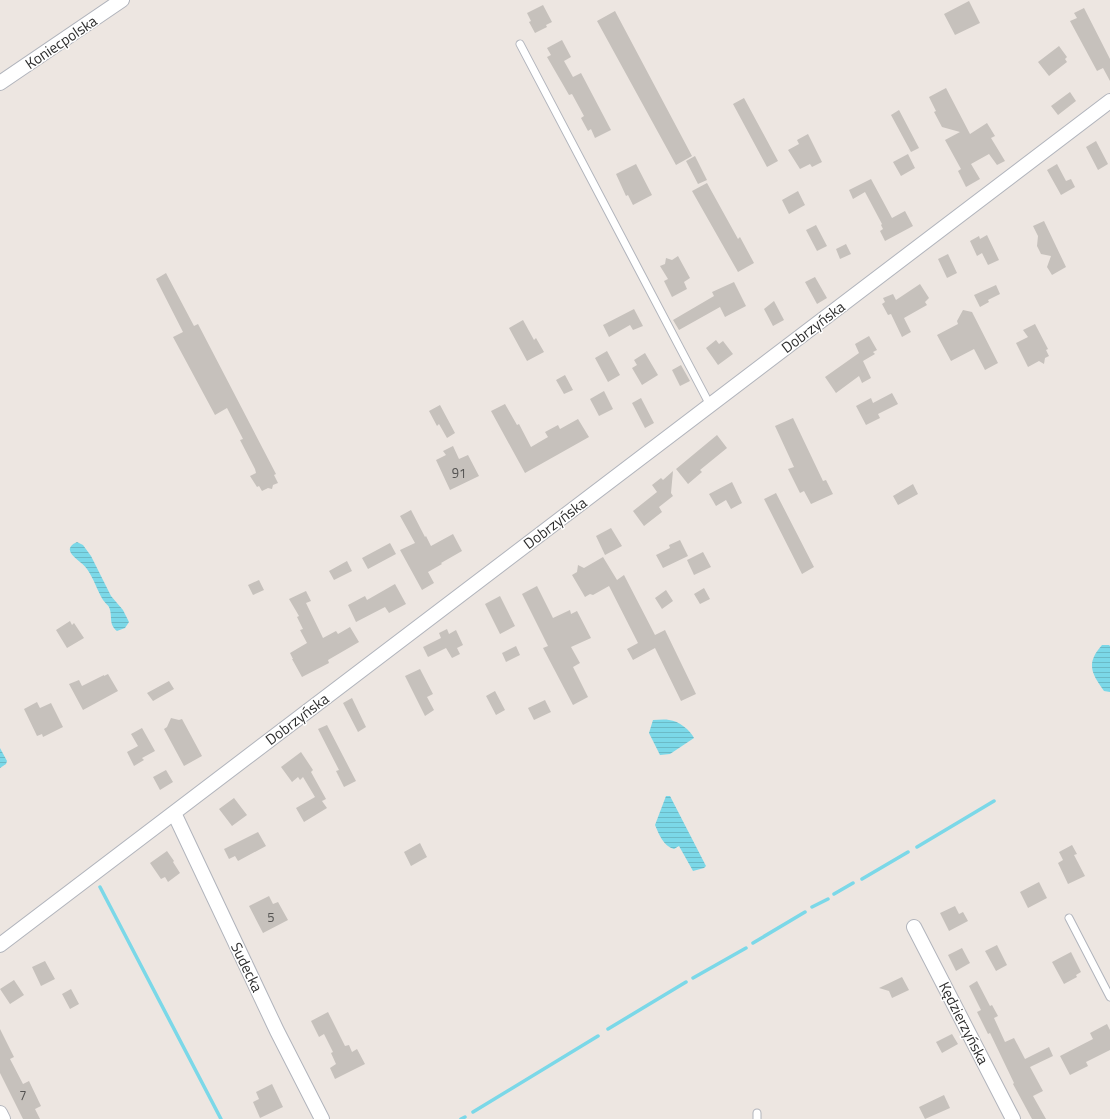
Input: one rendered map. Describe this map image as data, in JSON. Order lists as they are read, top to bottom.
{
  "streets": {
    "street": [
      "Koniecpolska",
      "Dobrzyńska",
      "Sudecka",
      "Kędzierzyńska"
    ]
  },
  "crossings": [
    ["Dobrzyńska", "Sudecka"]
  ],
  "house_numbers": ["91", "5", "7"]
}
